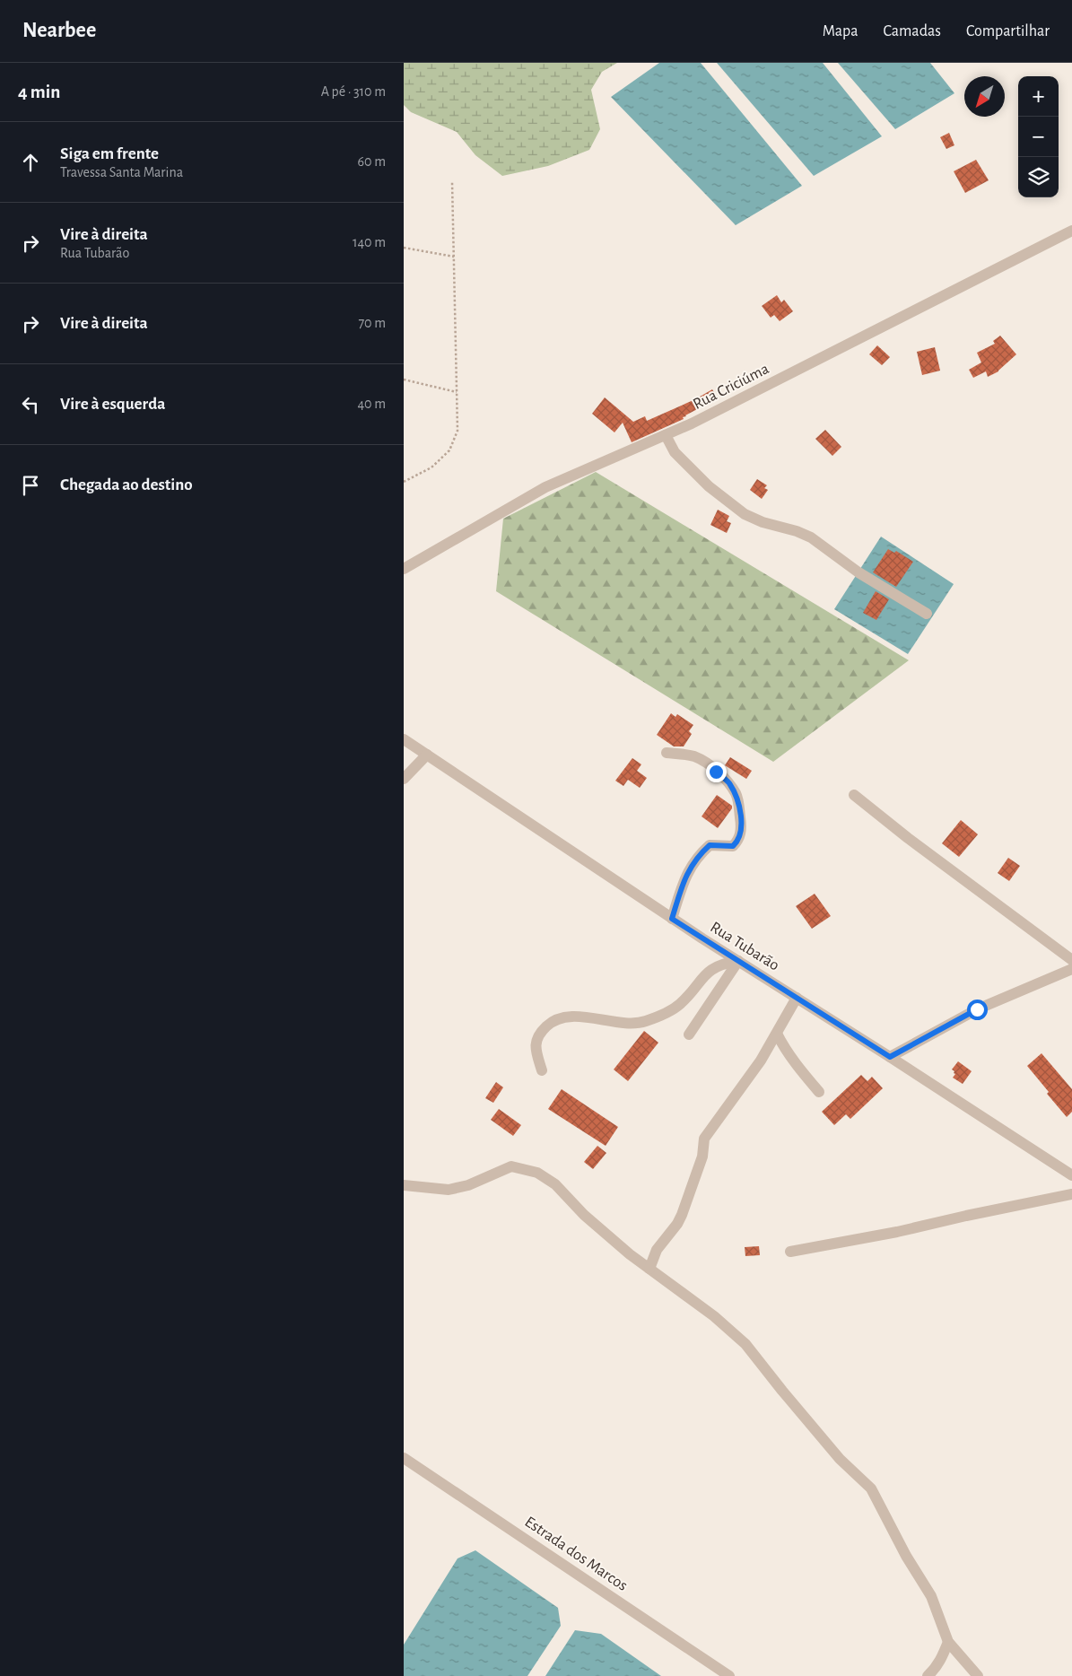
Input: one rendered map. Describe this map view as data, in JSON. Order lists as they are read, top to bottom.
{
  "streets": {
    "street": ["Rua Criciúma", "Rua Tubarão", "Estrada dos Marcos"]
  },
  "north": "bottom left",
  "page": {
    "header": "Nearbee",
    "nav": ["Mapa", "Camadas", "Compartilhar"],
    "heading": ["4 min", "A pé · 310 m"],
    "map_buttons": ["+", "−"],
    "list": [
      ["Siga em frente", "Travessa Santa Marina", "60 m"],
      ["Vire à direita", "Rua Tubarão", "140 m"],
      ["Vire à direita", "70 m"],
      ["Vire à esquerda", "40 m"],
      "Chegada ao destino"
    ]
  }
}
